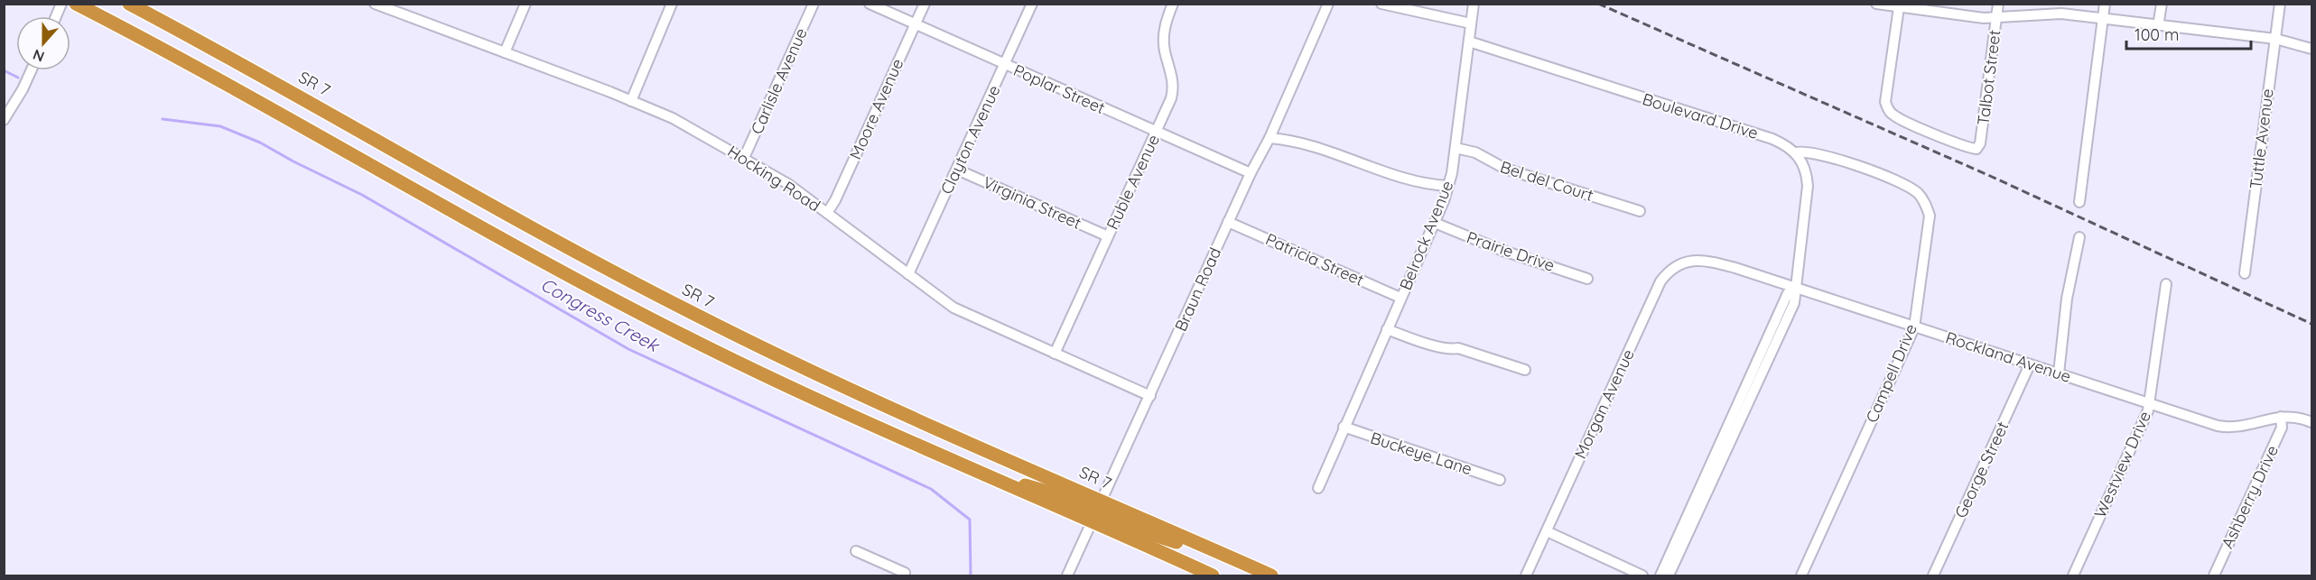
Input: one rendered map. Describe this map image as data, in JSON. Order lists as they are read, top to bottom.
{
  "streets": {
    "highway": ["SR 7"],
    "street": [
      "Talbot Street",
      "Carlisle Avenue",
      "Poplar Street",
      "Moore Avenue",
      "Boulevard Drive",
      "Tuttle Avenue",
      "Clayton Avenue",
      "Hocking Road",
      "Bel del Court",
      "Ruble Avenue",
      "Virginia Street",
      "Belrock Avenue",
      "Prairie Drive",
      "Patricia Street",
      "Braun Road",
      "Rockland Avenue",
      "Campell Drive",
      "Morgan Avenue",
      "Buckeye Lane",
      "Westview Drive",
      "George Street",
      "Ashberry Drive"
    ]
  },
  "crossings": [
    ["Carlisle Avenue", "Hocking Road"],
    ["SR 7", "Braun Road"],
    ["Poplar Street", "Moore Avenue"],
    ["Poplar Street", "Clayton Avenue"],
    ["Poplar Street", "Ruble Avenue"],
    ["Poplar Street", "Braun Road"],
    ["Moore Avenue", "Hocking Road"],
    ["Boulevard Drive", "Belrock Avenue"],
    ["Boulevard Drive", "Campell Drive"],
    ["Clayton Avenue", "Hocking Road"],
    ["Clayton Avenue", "Virginia Street"],
    ["Hocking Road", "Ruble Avenue"],
    ["Hocking Road", "Braun Road"],
    ["Bel del Court", "Belrock Avenue"],
    ["Ruble Avenue", "Virginia Street"],
    ["Belrock Avenue", "Prairie Drive"],
    ["Belrock Avenue", "Patricia Street"],
    ["Belrock Avenue", "Buckeye Lane"],
    ["Patricia Street", "Braun Road"],
    ["Rockland Avenue", "Campell Drive"],
    ["Rockland Avenue", "Morgan Avenue"],
    ["Rockland Avenue", "Westview Drive"],
    ["Rockland Avenue", "George Street"],
    ["Rockland Avenue", "Ashberry Drive"]
  ],
  "water": ["Congress Creek"],
  "scale_bar": "100 m",
  "north": "bottom"
}
